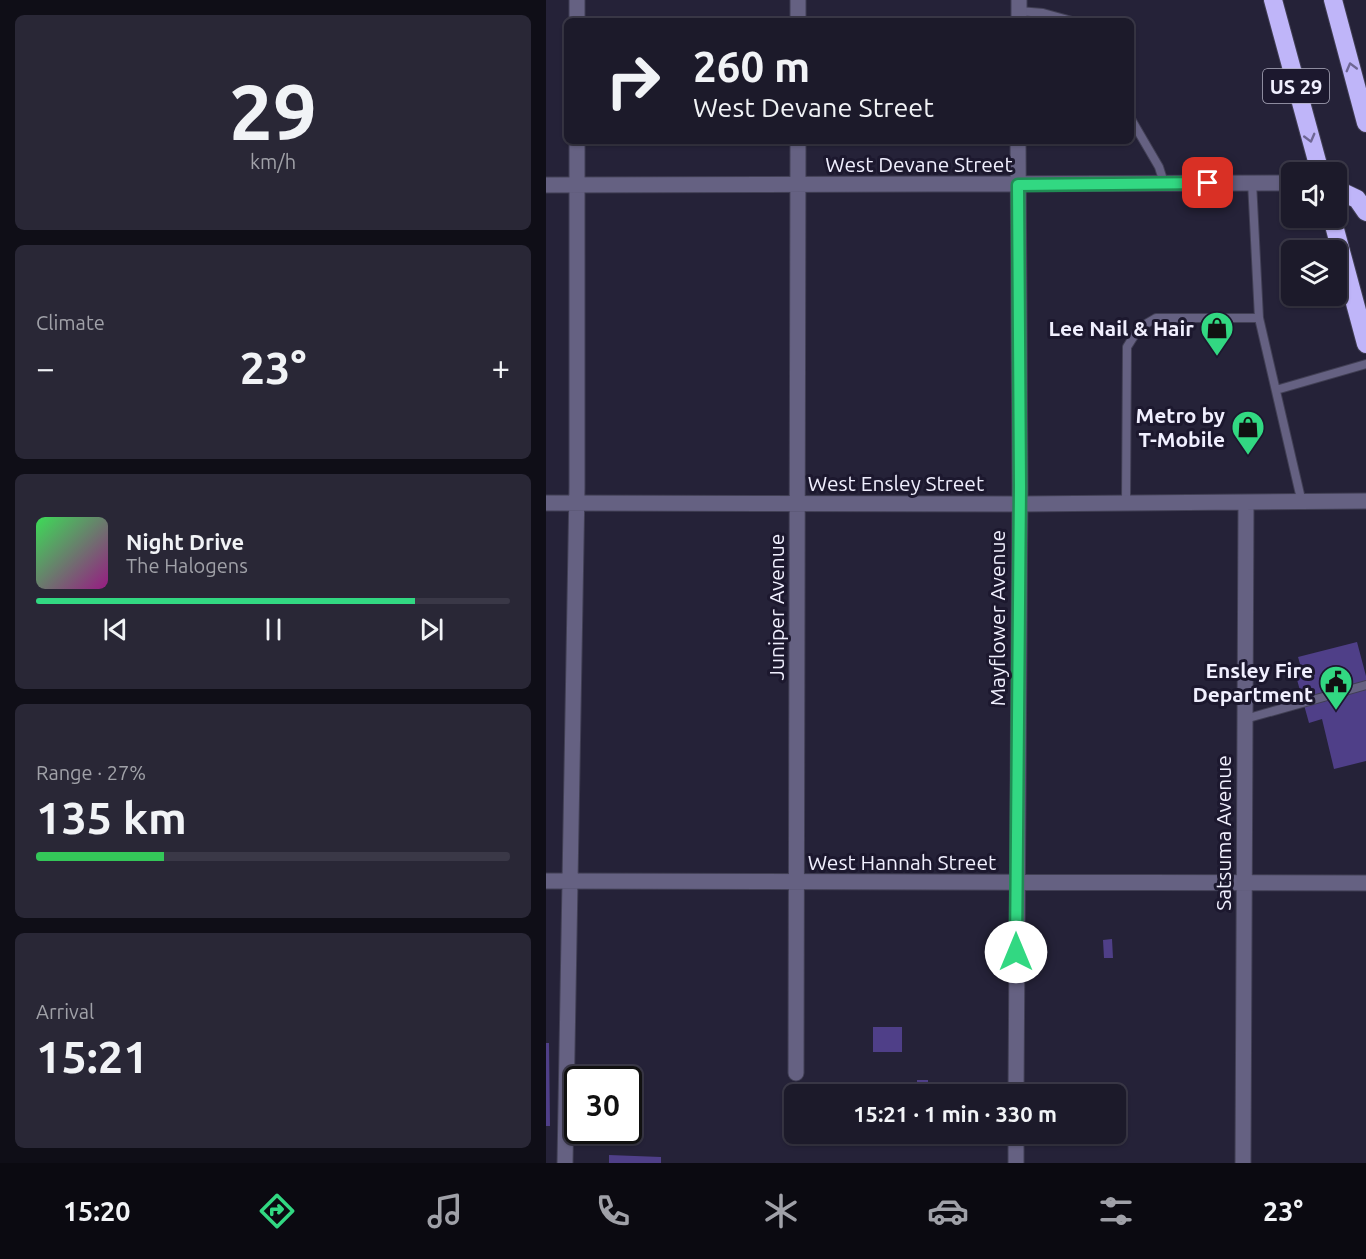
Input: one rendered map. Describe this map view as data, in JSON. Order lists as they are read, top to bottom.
{
  "streets": {
    "highway": ["US 29"],
    "street": [
      "West Devane Street",
      "West Ensley Street",
      "Juniper Avenue",
      "Mayflower Avenue",
      "Satsuma Avenue",
      "West Hannah Street"
    ]
  },
  "crossings": [
    ["West Devane Street", "Juniper Avenue"],
    ["West Devane Street", "Mayflower Avenue"],
    ["West Ensley Street", "Juniper Avenue"],
    ["West Ensley Street", "Mayflower Avenue"],
    ["West Ensley Street", "Satsuma Avenue"],
    ["Juniper Avenue", "West Hannah Street"],
    ["Mayflower Avenue", "West Hannah Street"],
    ["Satsuma Avenue", "West Hannah Street"]
  ],
  "places": {
    "shop": ["Lee Nail & Hair", "Metro by T-Mobile"],
    "public building": ["Ensley Fire Department"]
  },
  "page": {
    "tile": [
      ["29", "km/h"],
      "Climate",
      ["Range · 27%", "135 km"],
      ["Arrival", "15:21"]
    ],
    "turn": ["260 m", "West Devane Street"],
    "heat": ["−", "23°", "+"],
    "song": ["Night Drive", "The Halogens"],
    "limit": "30",
    "trip": "15:21 · 1 min · 330 m",
    "tabs": ["15:20", "23°"]
  }
}
